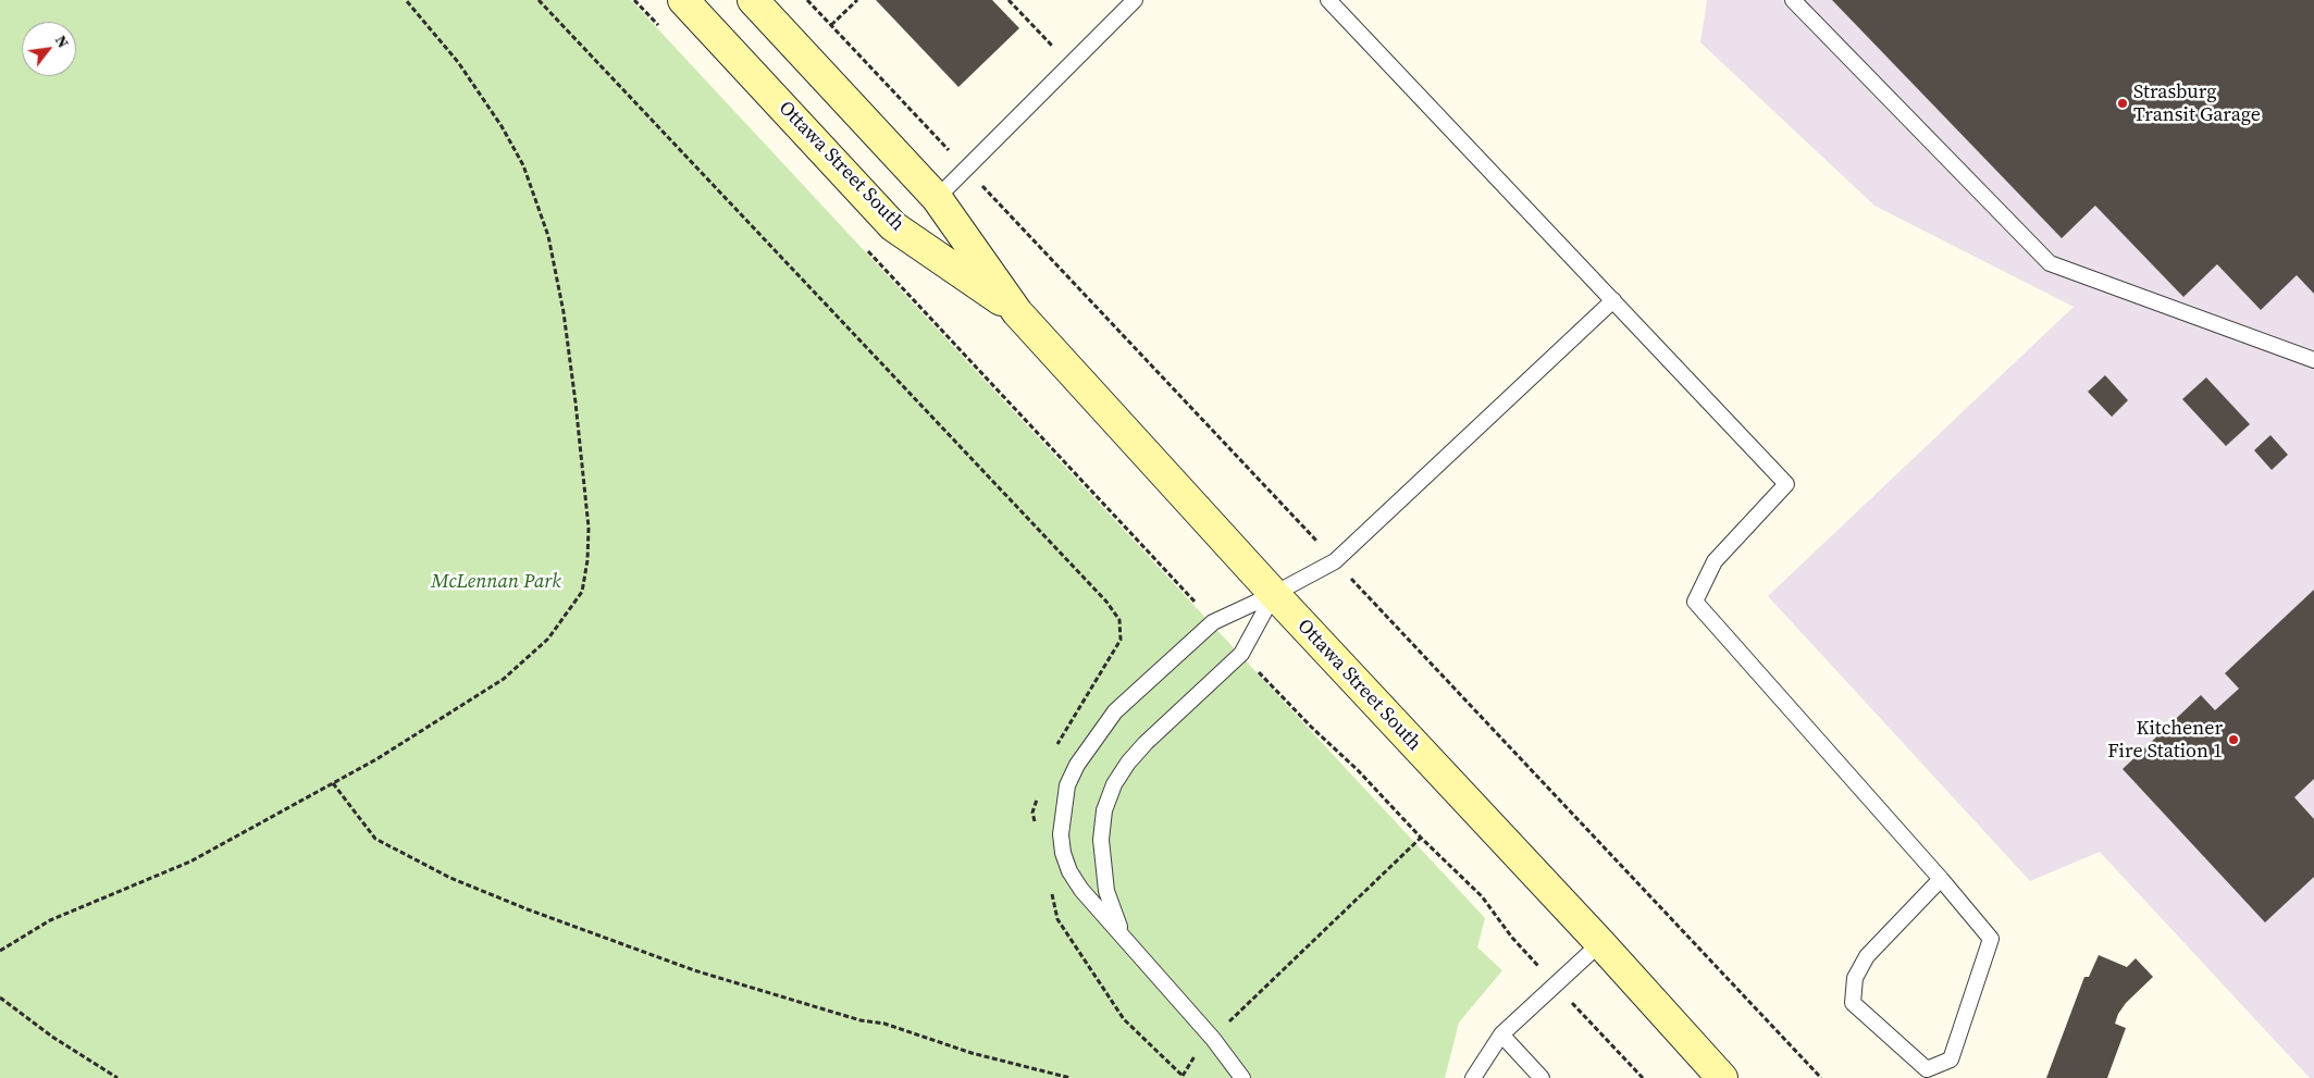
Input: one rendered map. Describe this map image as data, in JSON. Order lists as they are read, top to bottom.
{
  "streets": {
    "main road": ["Ottawa Street South"]
  },
  "parks": ["McLennan Park"],
  "places": ["Strasburg Transit Garage", "Kitchener Fire Station 1"],
  "north": "top right"
}
